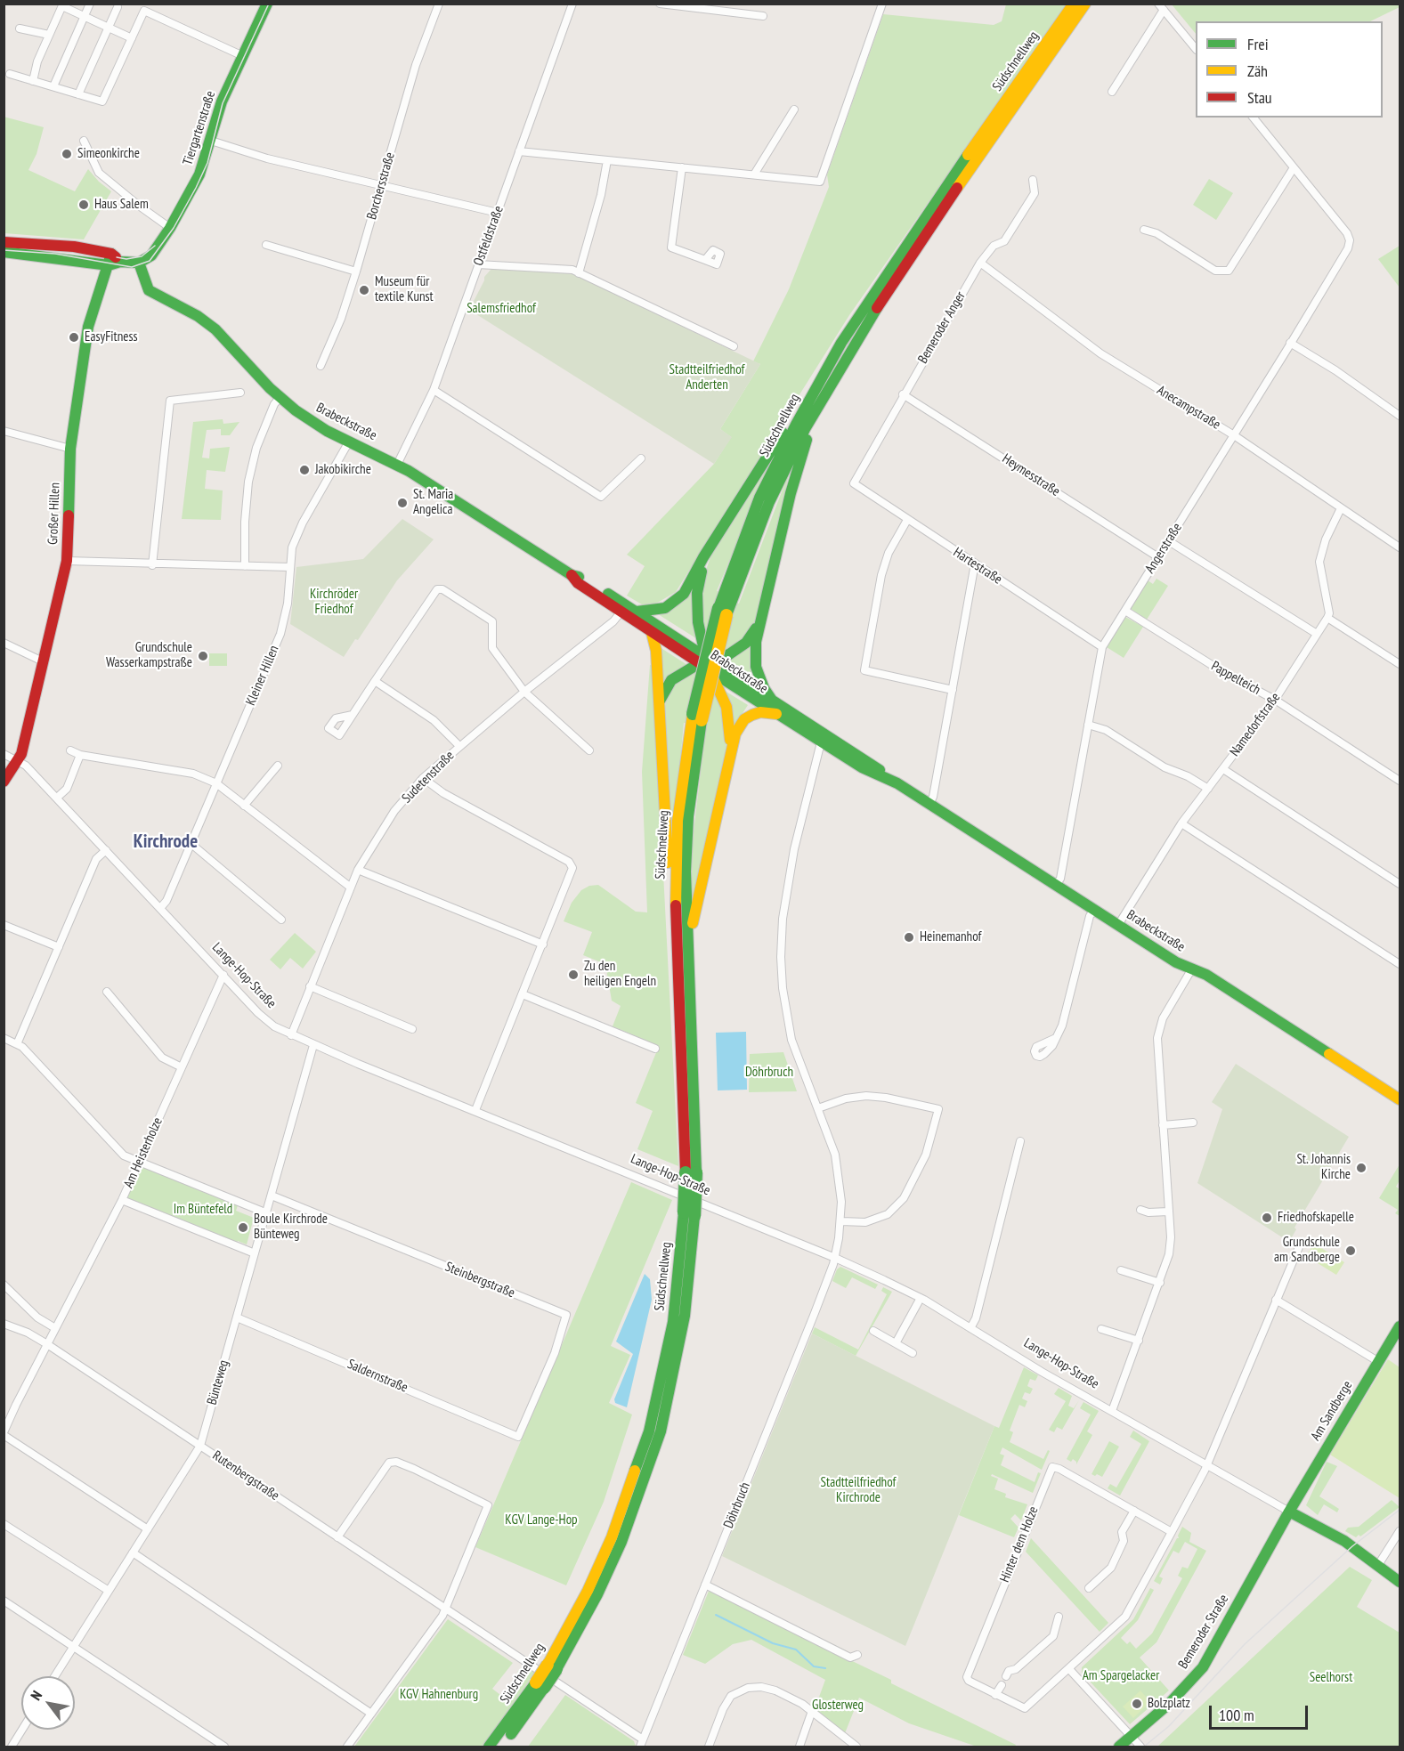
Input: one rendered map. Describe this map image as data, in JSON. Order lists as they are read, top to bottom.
{
  "streets": {
    "main road": [
      "Südschnellweg",
      "Tiergartenstraße",
      "Brabeckstraße",
      "Großer Hillen",
      "Lange-Hop-Straße",
      "Am Sandberge",
      "Bemeroder Straße"
    ],
    "street": [
      "Borchersstraße",
      "Ostfeldstraße",
      "Bemeroder Anger",
      "Anecampstraße",
      "Heymesstraße",
      "Angerstraße",
      "Hartestraße",
      "Kleiner Hillen",
      "Pappelteich",
      "Namedorfstraße",
      "Sudetenstraße",
      "Am Heisterholze",
      "Steinbergstraße",
      "Saldernstraße",
      "Bünteweg",
      "Rutenbergstraße",
      "Döhrbruch",
      "Hinter dem Holze"
    ]
  },
  "crossings": [
    ["Tiergartenstraße", "Brabeckstraße"],
    ["Ostfeldstraße", "Brabeckstraße"],
    ["Bemeroder Anger", "Anecampstraße"],
    ["Bemeroder Anger", "Heymesstraße"],
    ["Bemeroder Anger", "Hartestraße"],
    ["Anecampstraße", "Angerstraße"],
    ["Brabeckstraße", "Angerstraße"],
    ["Brabeckstraße", "Kleiner Hillen"],
    ["Brabeckstraße", "Namedorfstraße"],
    ["Brabeckstraße", "Sudetenstraße"],
    ["Brabeckstraße", "Döhrbruch"],
    ["Heymesstraße", "Angerstraße"],
    ["Großer Hillen", "Lange-Hop-Straße"],
    ["Angerstraße", "Hartestraße"],
    ["Angerstraße", "Pappelteich"],
    ["Kleiner Hillen", "Lange-Hop-Straße"],
    ["Pappelteich", "Namedorfstraße"],
    ["Sudetenstraße", "Lange-Hop-Straße"],
    ["Lange-Hop-Straße", "Am Heisterholze"],
    ["Lange-Hop-Straße", "Bünteweg"],
    ["Lange-Hop-Straße", "Am Sandberge"],
    ["Lange-Hop-Straße", "Döhrbruch"],
    ["Lange-Hop-Straße", "Hinter dem Holze"],
    ["Lange-Hop-Straße", "Bemeroder Straße"],
    ["Am Heisterholze", "Rutenbergstraße"],
    ["Steinbergstraße", "Saldernstraße"],
    ["Steinbergstraße", "Bünteweg"],
    ["Saldernstraße", "Bünteweg"],
    ["Bünteweg", "Rutenbergstraße"],
    ["Am Sandberge", "Bemeroder Straße"],
    ["Rutenbergstraße", "Döhrbruch"]
  ],
  "districts": ["Kirchrode"],
  "parks": [
    "Salemsfriedhof",
    "Stadtteilfriedhof Anderten",
    "Kirchröder Friedhof",
    "Döhrbruch",
    "Im Büntefeld",
    "Stadtteilfriedhof Kirchrode",
    "KGV Lange-Hop",
    "Am Spargelacker",
    "Seelhorst",
    "KGV Hahnenburg",
    "Glosterweg"
  ],
  "places": [
    "Simeonkirche",
    "Haus Salem",
    "Museum für textile Kunst",
    "EasyFitness",
    "Jakobikirche",
    "St. Maria Angelica",
    "Grundschule Wasserkampstraße",
    "Heinemanhof",
    "Zu den heiligen Engeln",
    "St. Johannis Kirche",
    "Friedhofskapelle",
    "Boule Kirchrode Bünteweg",
    "Grundschule am Sandberge",
    "Bolzplatz"
  ],
  "legend": ["Frei", "Zäh", "Stau"],
  "scale_bar": "100 m",
  "north": "top left"
}
